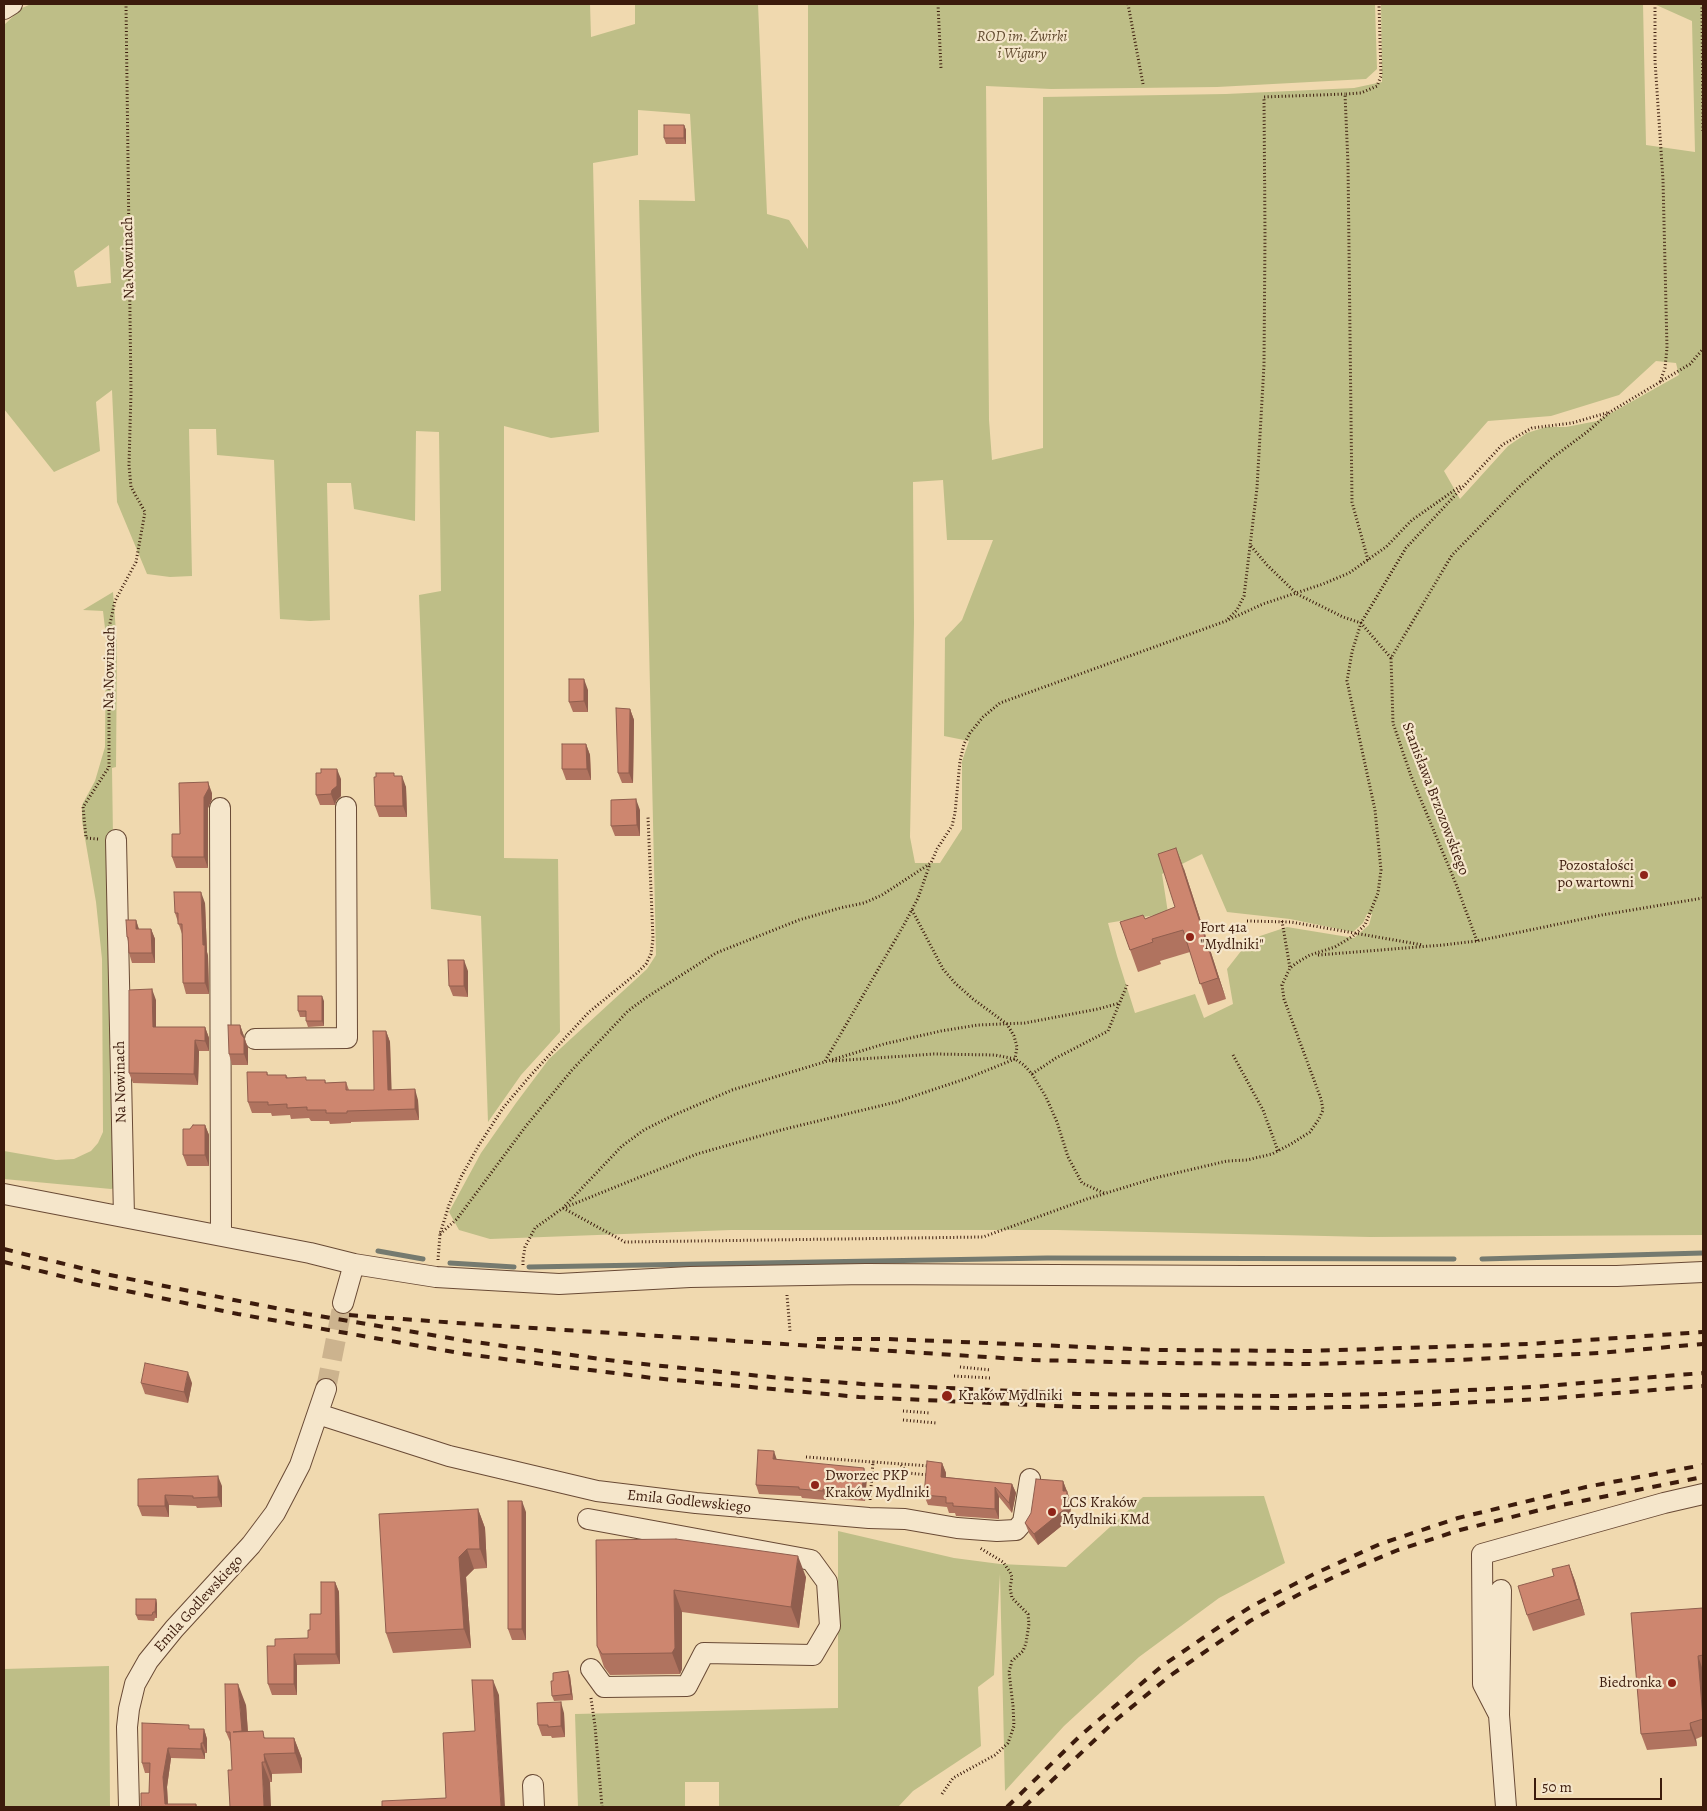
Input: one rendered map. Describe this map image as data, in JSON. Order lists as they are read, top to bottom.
{
  "streets": {
    "street": ["Na Nowinach", "Emila Godlewskiego"],
    "path": ["Stanisława Brzozowskiego"]
  },
  "parks": ["ROD im. Żwirki i Wigury"],
  "places": [
    "Pozostałości po wartowni",
    "Fort 41a \"Mydlniki\"",
    "Kraków Mydlniki",
    "Dworzec PKP Kraków Mydlniki",
    "LCS Kraków Mydlniki KMd",
    "Biedronka"
  ],
  "scale_bar": "50 m"
}
